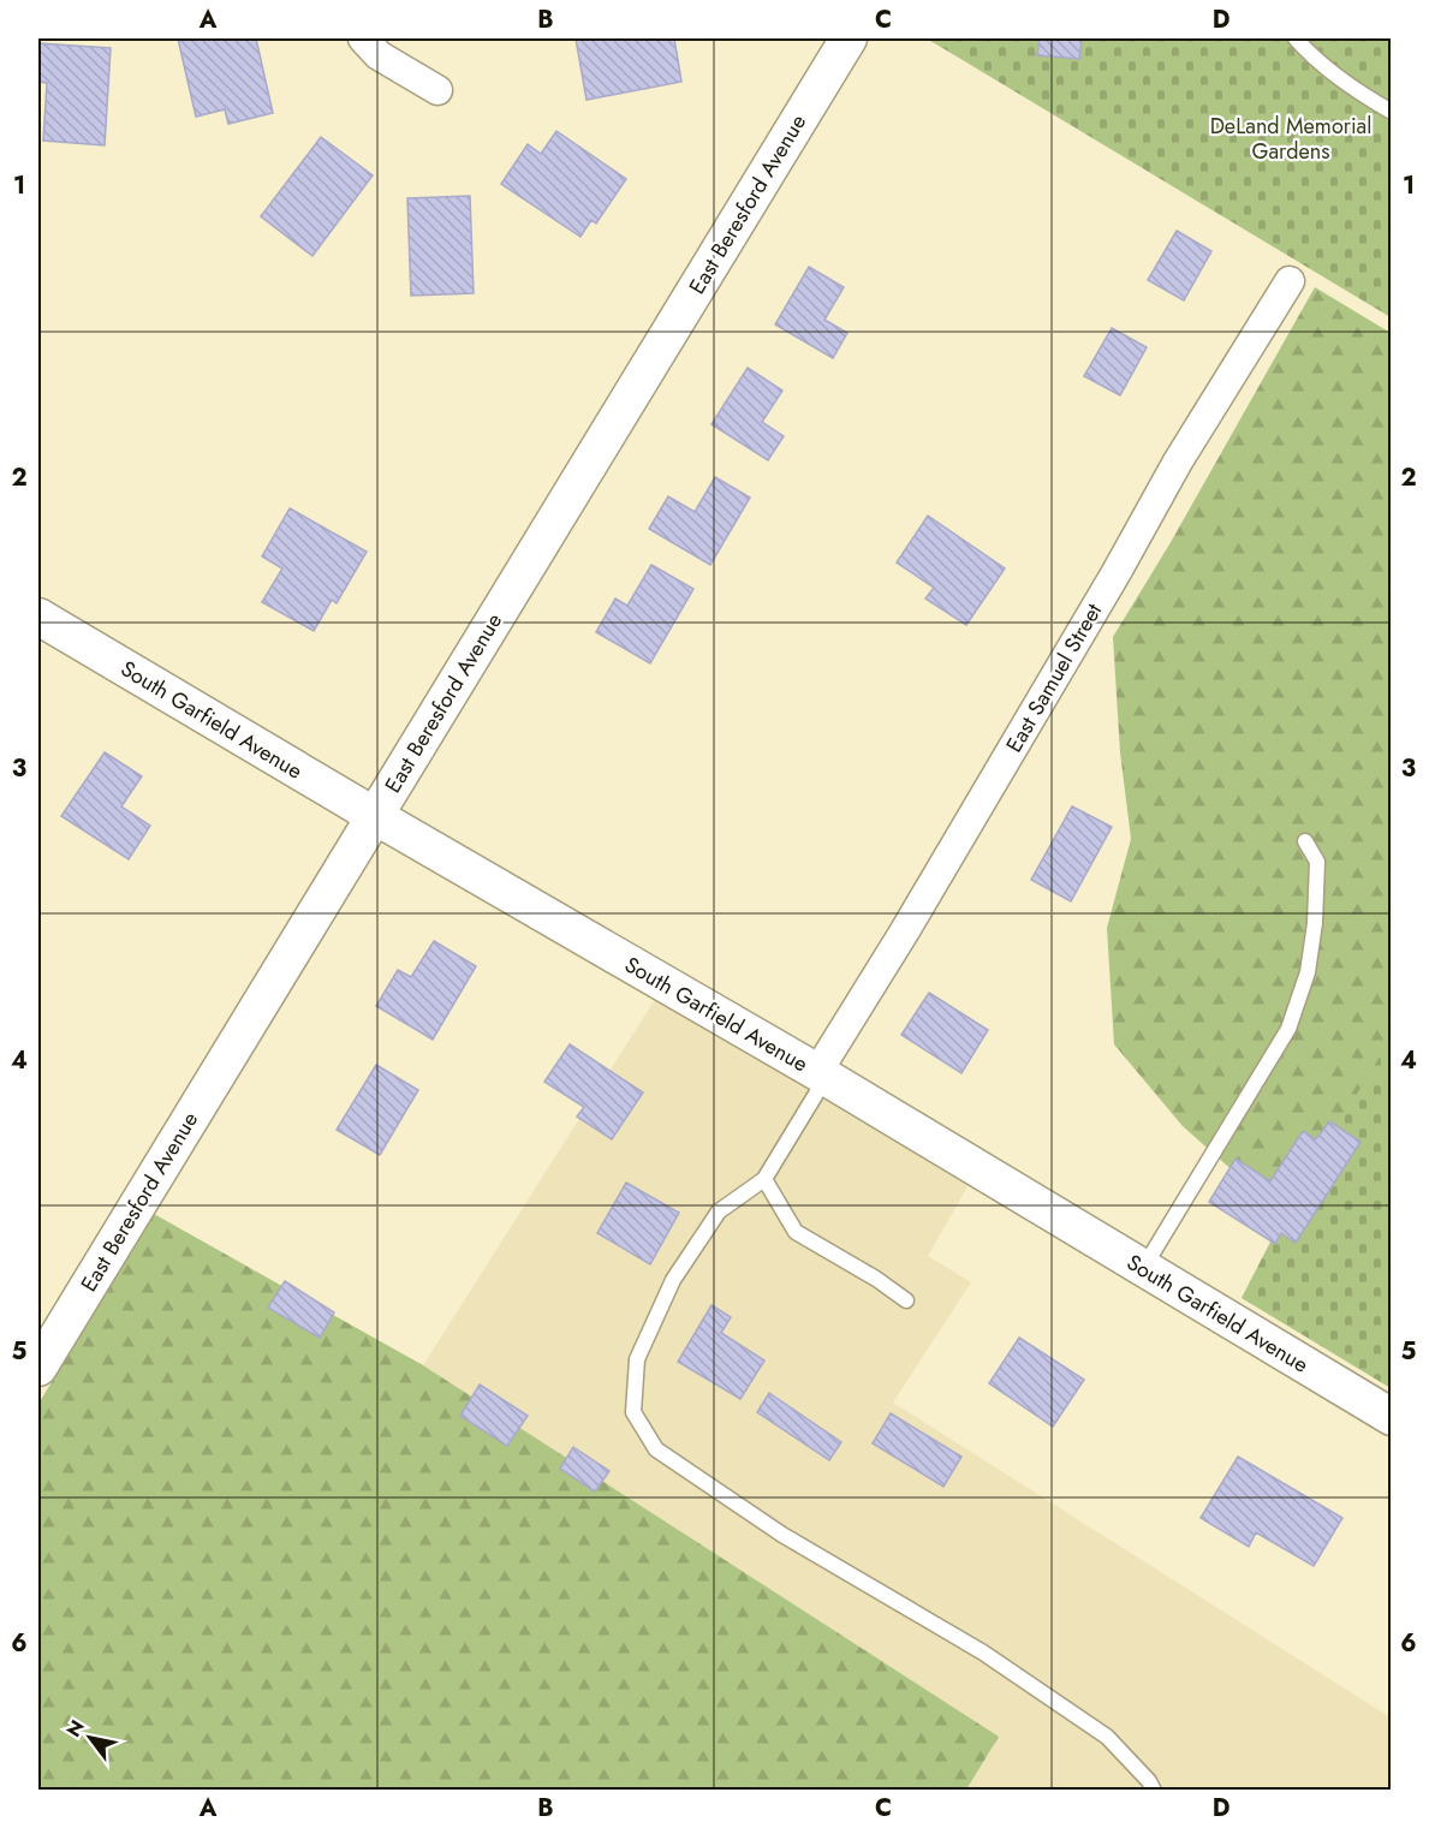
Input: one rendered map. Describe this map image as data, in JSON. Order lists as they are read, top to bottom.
{
  "streets": {
    "street": ["East Beresford Avenue", "East Samuel Street", "South Garfield Avenue"]
  },
  "crossings": [
    ["East Beresford Avenue", "South Garfield Avenue"],
    ["East Samuel Street", "South Garfield Avenue"]
  ],
  "parks": ["DeLand Memorial Gardens"],
  "north": "top left",
  "grid": {
    "columns": [
      "A",
      "B",
      "C",
      "D"
    ],
    "rows": [
      "1",
      "2",
      "3",
      "4",
      "5",
      "6"
    ]
  }
}
